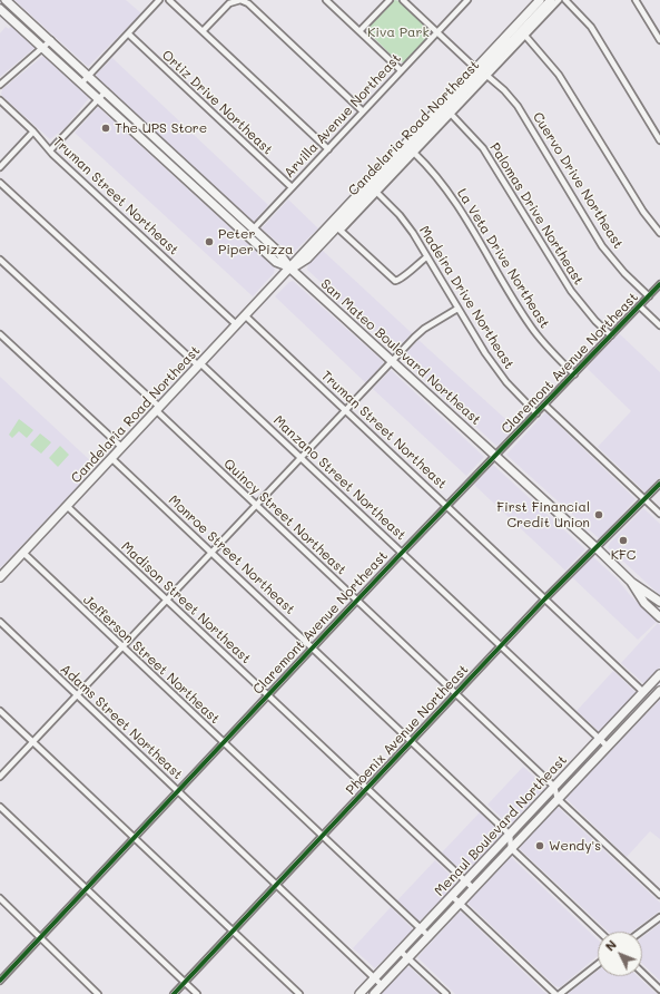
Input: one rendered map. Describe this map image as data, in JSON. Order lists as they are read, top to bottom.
{
  "streets": {
    "main road": ["Candelaria Road Northeast", "San Mateo Boulevard Northeast", "Menaul Boulevard Northeast"],
    "street": [
      "Ortiz Drive Northeast",
      "Arvilla Avenue Northeast",
      "Cuervo Drive Northeast",
      "Truman Street Northeast",
      "Palomas Drive Northeast",
      "La Veta Drive Northeast",
      "Madeira Drive Northeast",
      "Claremont Avenue Northeast",
      "Manzano Street Northeast",
      "Quincy Street Northeast",
      "Monroe Street Northeast",
      "Madison Street Northeast",
      "Jefferson Street Northeast",
      "Adams Street Northeast",
      "Phoenix Avenue Northeast"
    ]
  },
  "crossings": [
    ["Ortiz Drive Northeast", "Arvilla Avenue Northeast"],
    ["Arvilla Avenue Northeast", "Cuervo Drive Northeast"],
    ["Arvilla Avenue Northeast", "San Mateo Boulevard Northeast"],
    ["Candelaria Road Northeast", "Cuervo Drive Northeast"],
    ["Candelaria Road Northeast", "Truman Street Northeast"],
    ["Candelaria Road Northeast", "Palomas Drive Northeast"],
    ["Candelaria Road Northeast", "San Mateo Boulevard Northeast"],
    ["Candelaria Road Northeast", "Manzano Street Northeast"],
    ["Candelaria Road Northeast", "Quincy Street Northeast"],
    ["Candelaria Road Northeast", "Monroe Street Northeast"],
    ["Candelaria Road Northeast", "Madison Street Northeast"],
    ["Candelaria Road Northeast", "Jefferson Street Northeast"],
    ["Cuervo Drive Northeast", "Claremont Avenue Northeast"],
    ["Truman Street Northeast", "Claremont Avenue Northeast"],
    ["Truman Street Northeast", "Phoenix Avenue Northeast"],
    ["Truman Street Northeast", "Menaul Boulevard Northeast"],
    ["Palomas Drive Northeast", "Claremont Avenue Northeast"],
    ["La Veta Drive Northeast", "Claremont Avenue Northeast"],
    ["Madeira Drive Northeast", "Claremont Avenue Northeast"],
    ["San Mateo Boulevard Northeast", "Claremont Avenue Northeast"],
    ["San Mateo Boulevard Northeast", "Phoenix Avenue Northeast"],
    ["Claremont Avenue Northeast", "Manzano Street Northeast"],
    ["Claremont Avenue Northeast", "Quincy Street Northeast"],
    ["Claremont Avenue Northeast", "Monroe Street Northeast"],
    ["Claremont Avenue Northeast", "Madison Street Northeast"],
    ["Claremont Avenue Northeast", "Jefferson Street Northeast"],
    ["Claremont Avenue Northeast", "Adams Street Northeast"],
    ["Manzano Street Northeast", "Phoenix Avenue Northeast"],
    ["Manzano Street Northeast", "Menaul Boulevard Northeast"],
    ["Quincy Street Northeast", "Phoenix Avenue Northeast"],
    ["Quincy Street Northeast", "Menaul Boulevard Northeast"],
    ["Monroe Street Northeast", "Phoenix Avenue Northeast"],
    ["Monroe Street Northeast", "Menaul Boulevard Northeast"],
    ["Madison Street Northeast", "Phoenix Avenue Northeast"],
    ["Madison Street Northeast", "Menaul Boulevard Northeast"],
    ["Jefferson Street Northeast", "Phoenix Avenue Northeast"],
    ["Jefferson Street Northeast", "Menaul Boulevard Northeast"],
    ["Adams Street Northeast", "Phoenix Avenue Northeast"],
    ["Adams Street Northeast", "Menaul Boulevard Northeast"]
  ],
  "parks": ["Kiva Park"],
  "places": [
    "The UPS Store",
    "Peter Piper Pizza",
    "First Financial Credit Union",
    "KFC",
    "Wendy's"
  ],
  "north": "top left"
}
